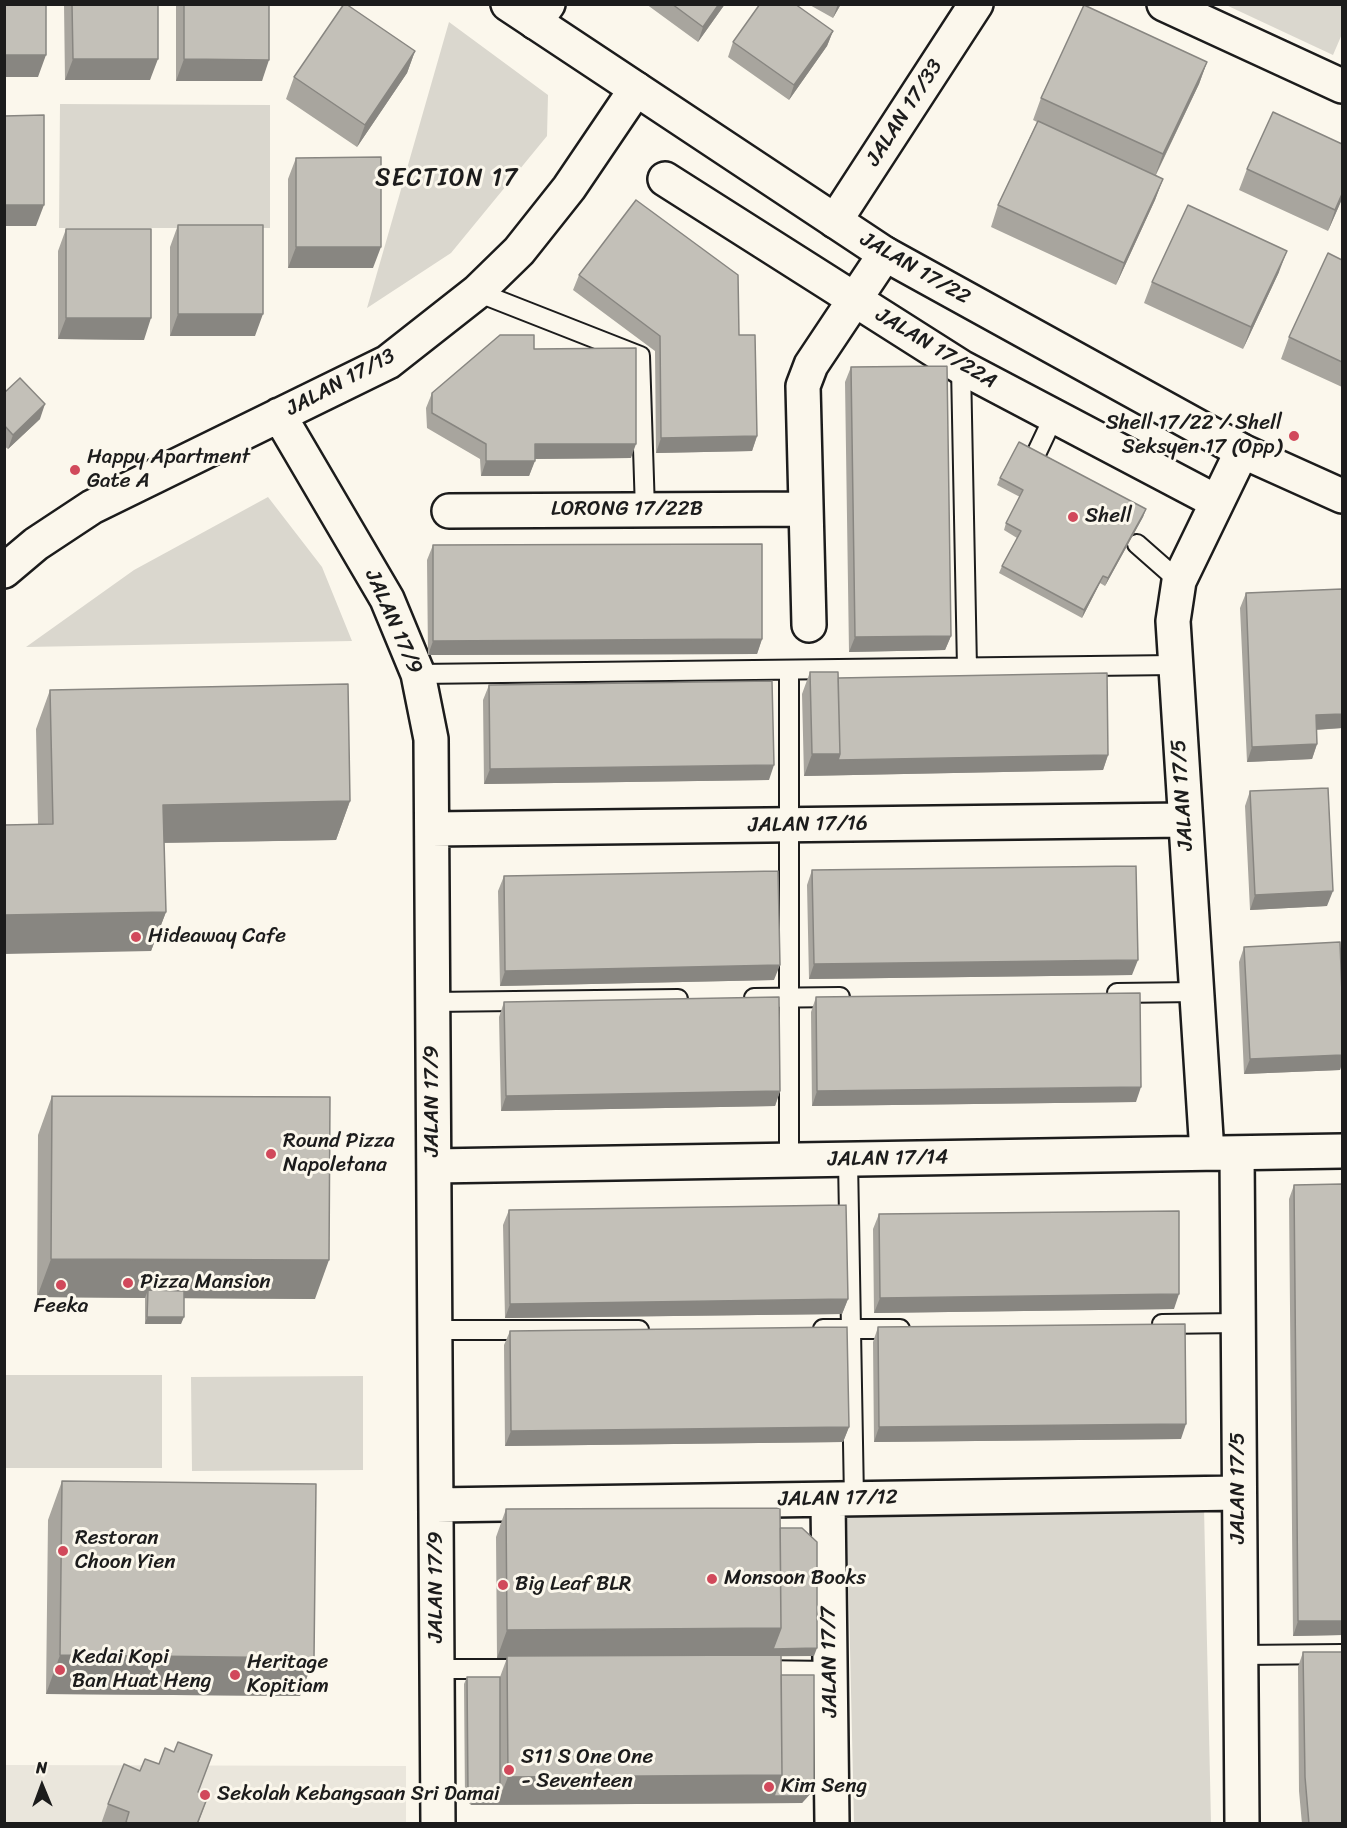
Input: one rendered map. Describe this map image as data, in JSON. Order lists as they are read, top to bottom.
{
  "streets": {
    "street": [
      "JALAN 17/33",
      "JALAN 17/22",
      "JALAN 17/22A",
      "JALAN 17/13",
      "LORONG 17/22B",
      "JALAN 17/9",
      "JALAN 17/5",
      "JALAN 17/16",
      "JALAN 17/14",
      "JALAN 17/12",
      "JALAN 17/7"
    ]
  },
  "crossings": [
    ["JALAN 17/33", "JALAN 17/22"],
    ["JALAN 17/22", "JALAN 17/13"],
    ["JALAN 17/22", "JALAN 17/5"],
    ["JALAN 17/22A", "JALAN 17/5"],
    ["JALAN 17/13", "JALAN 17/9"],
    ["JALAN 17/9", "JALAN 17/16"],
    ["JALAN 17/9", "JALAN 17/14"],
    ["JALAN 17/9", "JALAN 17/12"],
    ["JALAN 17/5", "JALAN 17/16"],
    ["JALAN 17/5", "JALAN 17/14"],
    ["JALAN 17/5", "JALAN 17/12"],
    ["JALAN 17/12", "JALAN 17/7"]
  ],
  "districts": ["SECTION 17"],
  "places": [
    "Shell 17/22 / Shell Seksyen 17 (Opp)",
    "Happy Apartment Gate A",
    "Shell",
    "Hideaway Cafe",
    "Round Pizza Napoletana",
    "Pizza Mansion",
    "Feeka",
    "Restoran Choon Yien",
    "Monsoon Books",
    "Big Leaf BLR",
    "Kedai Kopi Ban Huat Heng",
    "Heritage Kopitiam",
    "S11 S One One - Seventeen",
    "Kim Seng",
    "Sekolah Kebangsaan Sri Damai"
  ],
  "north": "top"
}
